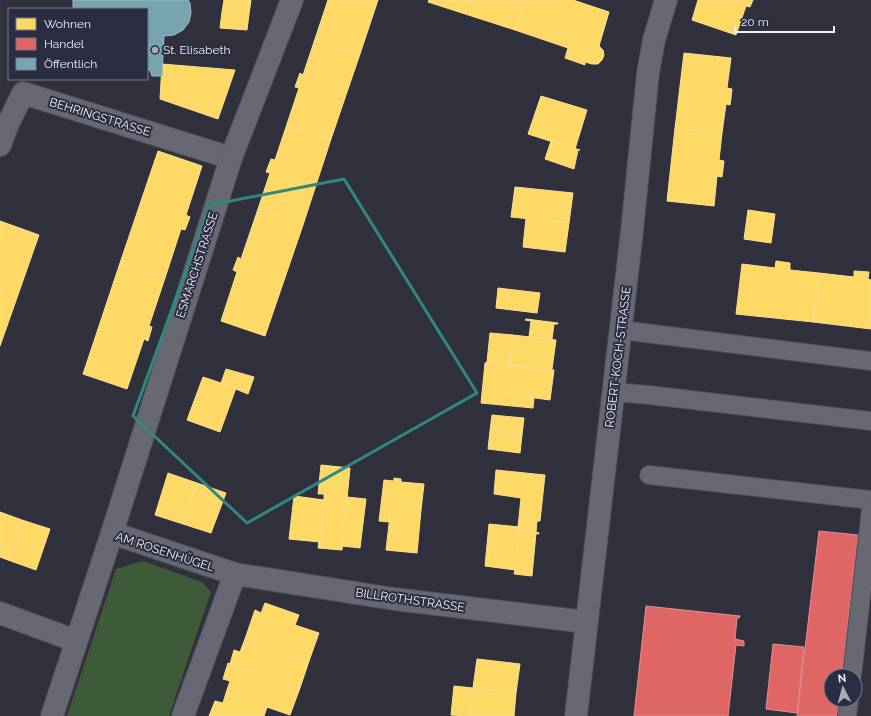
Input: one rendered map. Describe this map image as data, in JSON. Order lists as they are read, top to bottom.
{
  "streets": {
    "street": [
      "BEHRINGSTRASSE",
      "ESMARCHSTRASSE",
      "ROBERT-KOCH-STRASSE",
      "AM ROSENHÜGEL",
      "BILLROTHSTRASSE"
    ]
  },
  "crossings": [
    ["BEHRINGSTRASSE", "ESMARCHSTRASSE"],
    ["ESMARCHSTRASSE", "AM ROSENHÜGEL"],
    ["ROBERT-KOCH-STRASSE", "BILLROTHSTRASSE"],
    ["AM ROSENHÜGEL", "BILLROTHSTRASSE"]
  ],
  "places": ["St. Elisabeth"],
  "legend": ["Wohnen", "Handel", "Öffentlich"],
  "scale_bar": "20 m",
  "north": "top"
}
